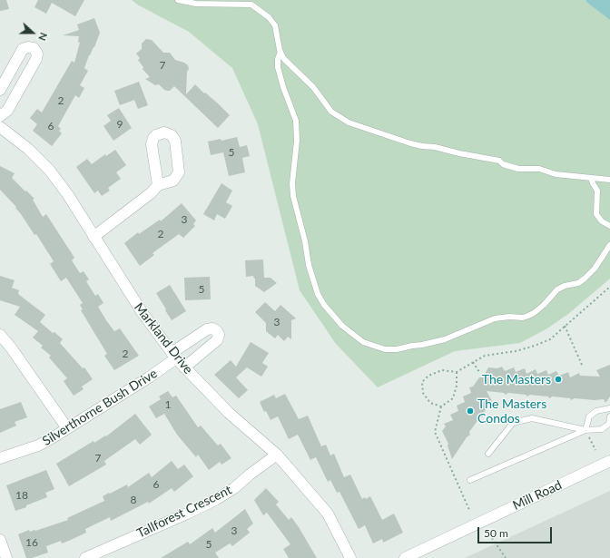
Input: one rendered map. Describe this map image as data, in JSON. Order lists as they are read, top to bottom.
{
  "streets": {
    "street": [
      "Markland Drive",
      "Silverthorne Bush Drive",
      "Mill Road",
      "Tallforest Crescent"
    ]
  },
  "crossings": [
    ["Markland Drive", "Silverthorne Bush Drive"],
    ["Markland Drive", "Tallforest Crescent"]
  ],
  "places": ["The Masters", "The Masters Condos"],
  "house_numbers": [
    "7",
    "2",
    "9",
    "6",
    "5",
    "3",
    "2",
    "5",
    "3",
    "2",
    "1",
    "7",
    "6",
    "18",
    "8",
    "3",
    "16",
    "5"
  ],
  "scale_bar": "50 m",
  "north": "right"
}
